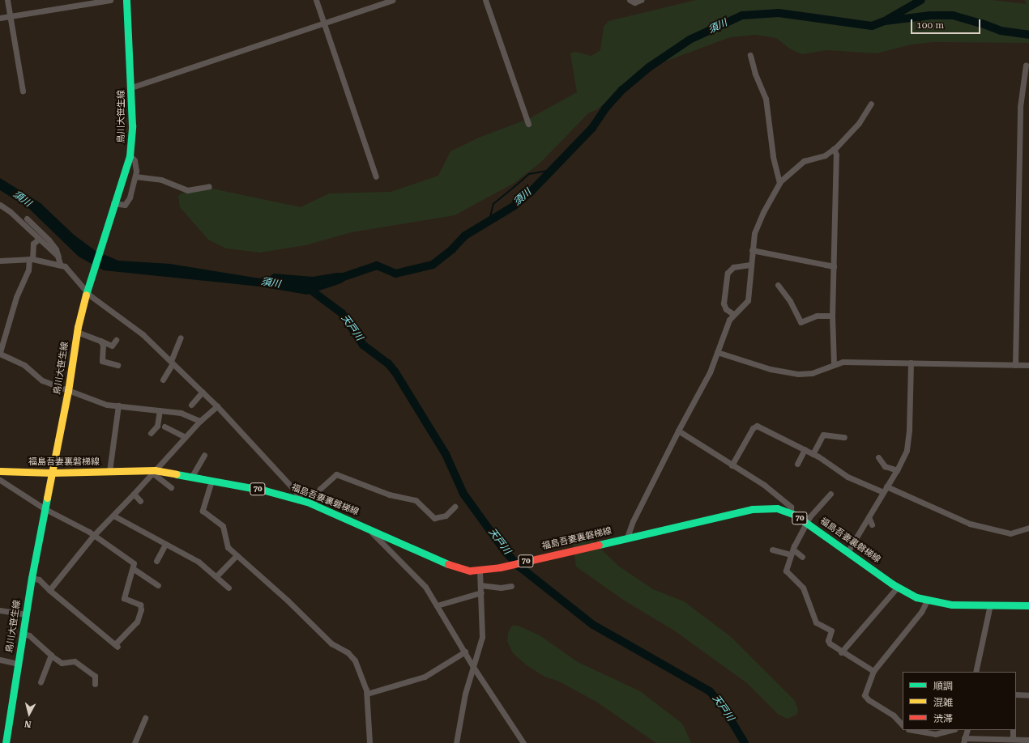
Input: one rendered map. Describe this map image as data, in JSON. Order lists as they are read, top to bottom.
{
  "streets": {
    "main road": ["鳥川大笹生線", "福島吾妻裏磐梯線", "70"]
  },
  "crossings": [
    ["鳥川大笹生線", "福島吾妻裏磐梯線"]
  ],
  "water": ["須川", "天戸川"],
  "legend": ["順調", "混雑", "渋滞"],
  "scale_bar": "100 m",
  "north": "bottom"
}
